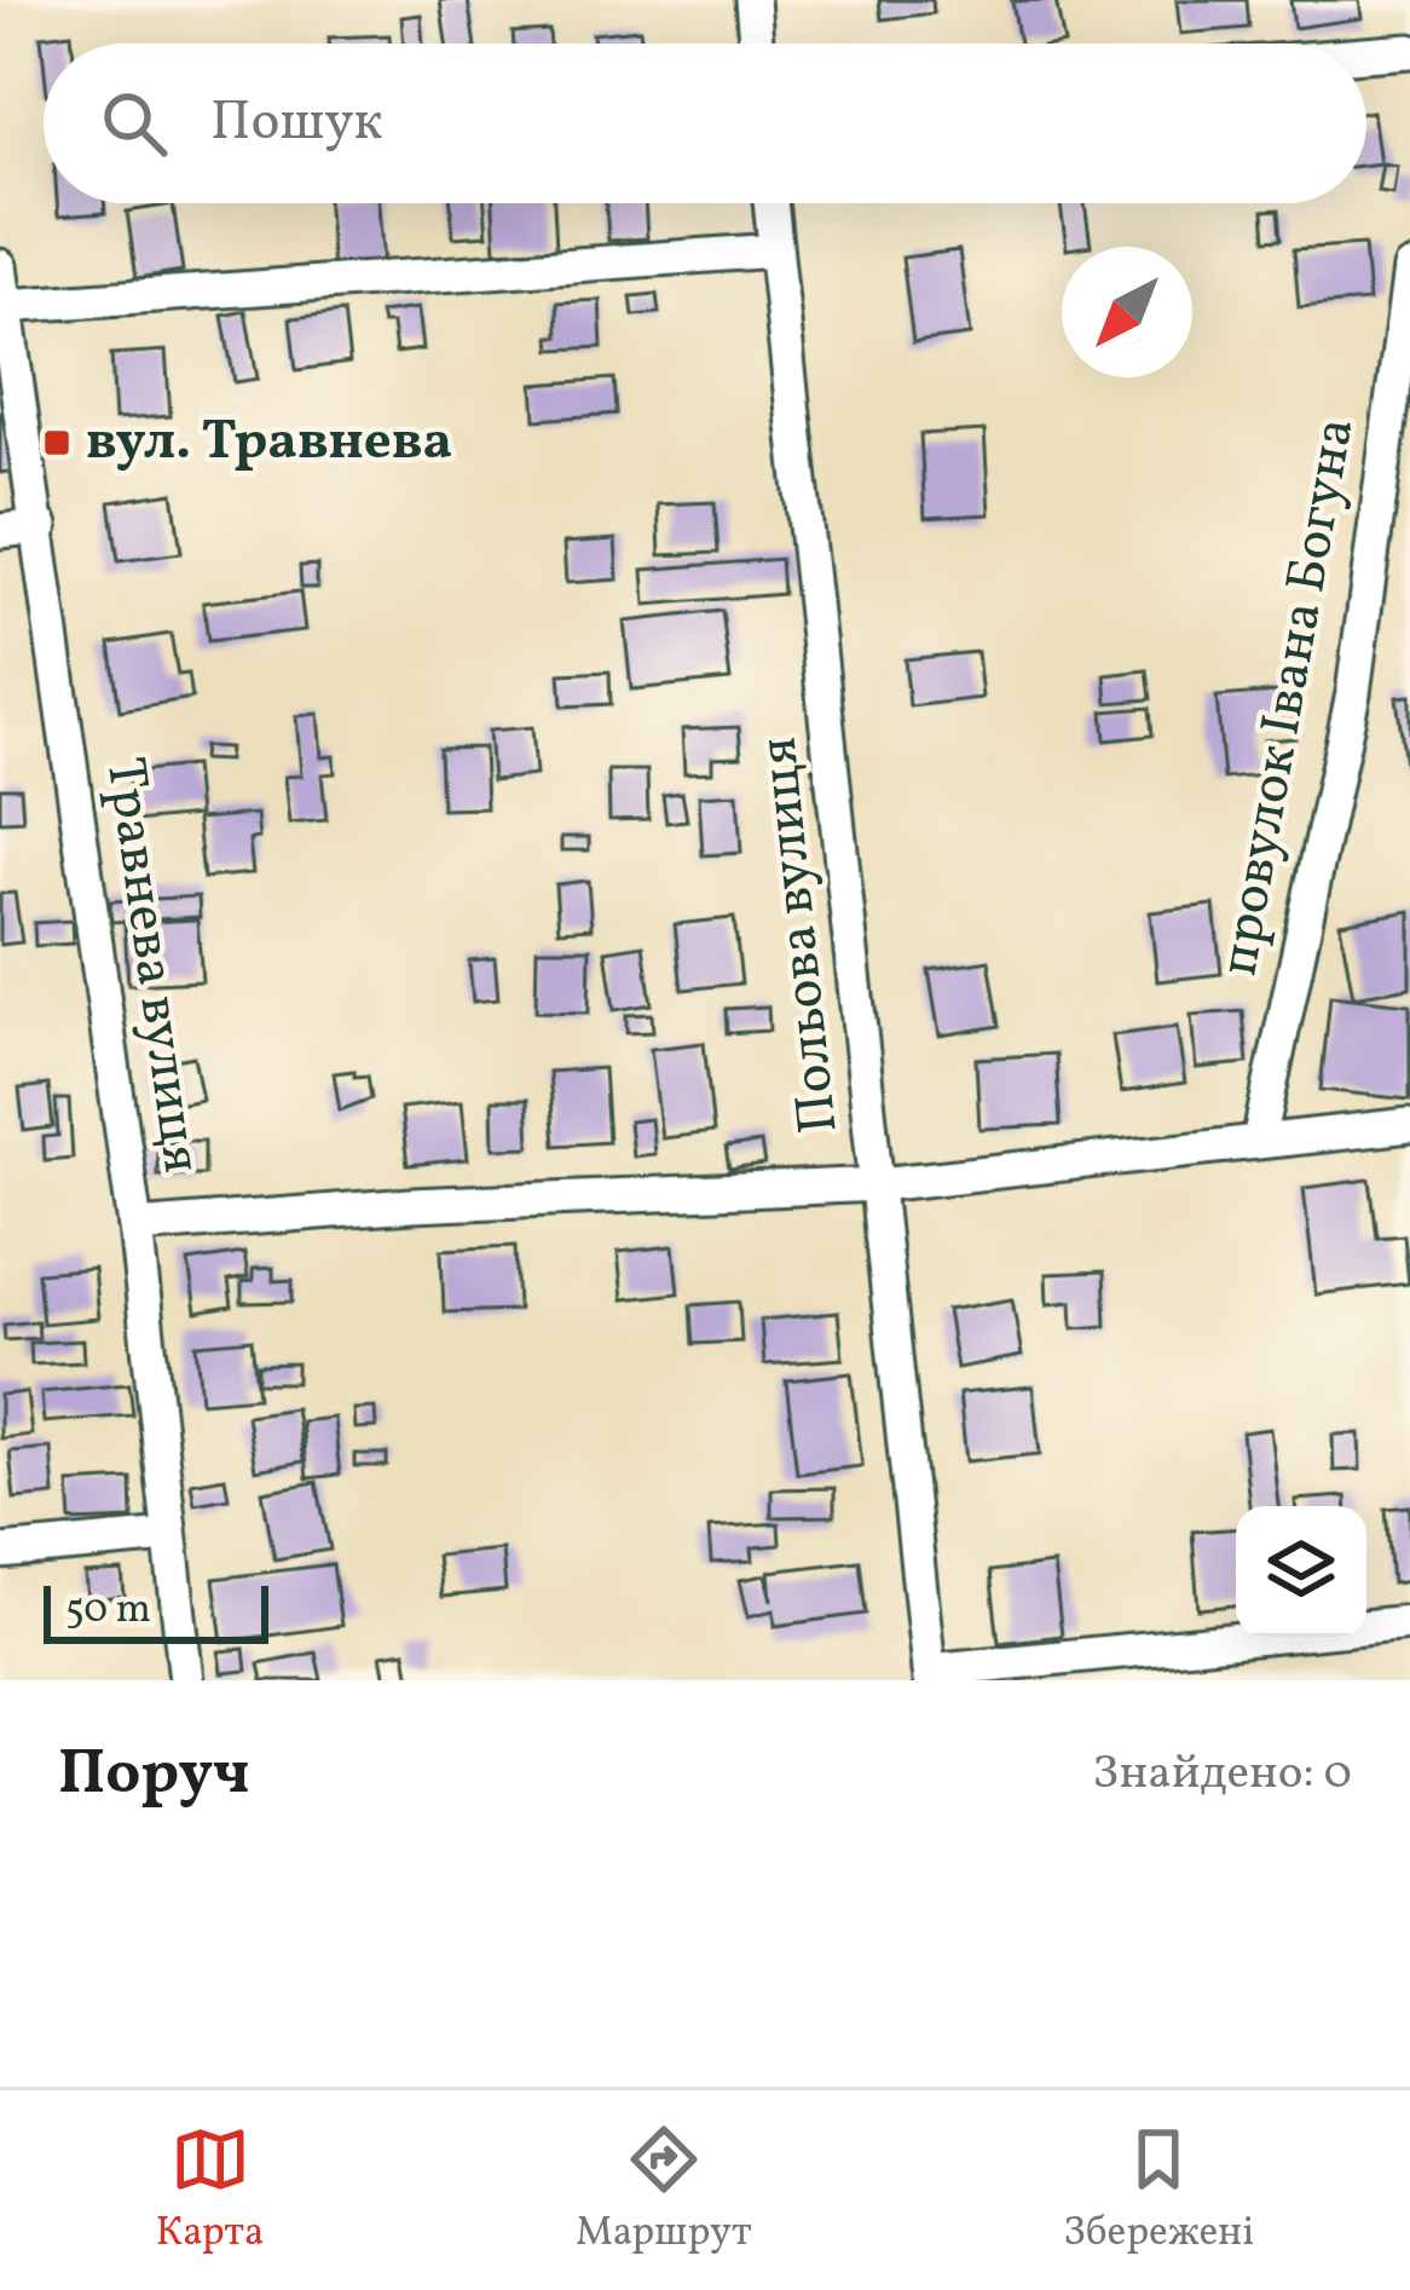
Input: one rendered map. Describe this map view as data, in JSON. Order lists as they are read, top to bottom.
{
  "streets": {
    "street": ["провулок Івана Богуна", "Польова вулиця", "Травнева вулиця"]
  },
  "places": {
    "transit": ["вул. Травнева"]
  },
  "scale_bar": "50 m",
  "north": "bottom left",
  "page": {
    "search": "Пошук",
    "scale": "50 m",
    "heading": ["Поруч", "Знайдено: 0"],
    "nav": ["Карта", "Маршрут", "Збережені"]
  }
}
